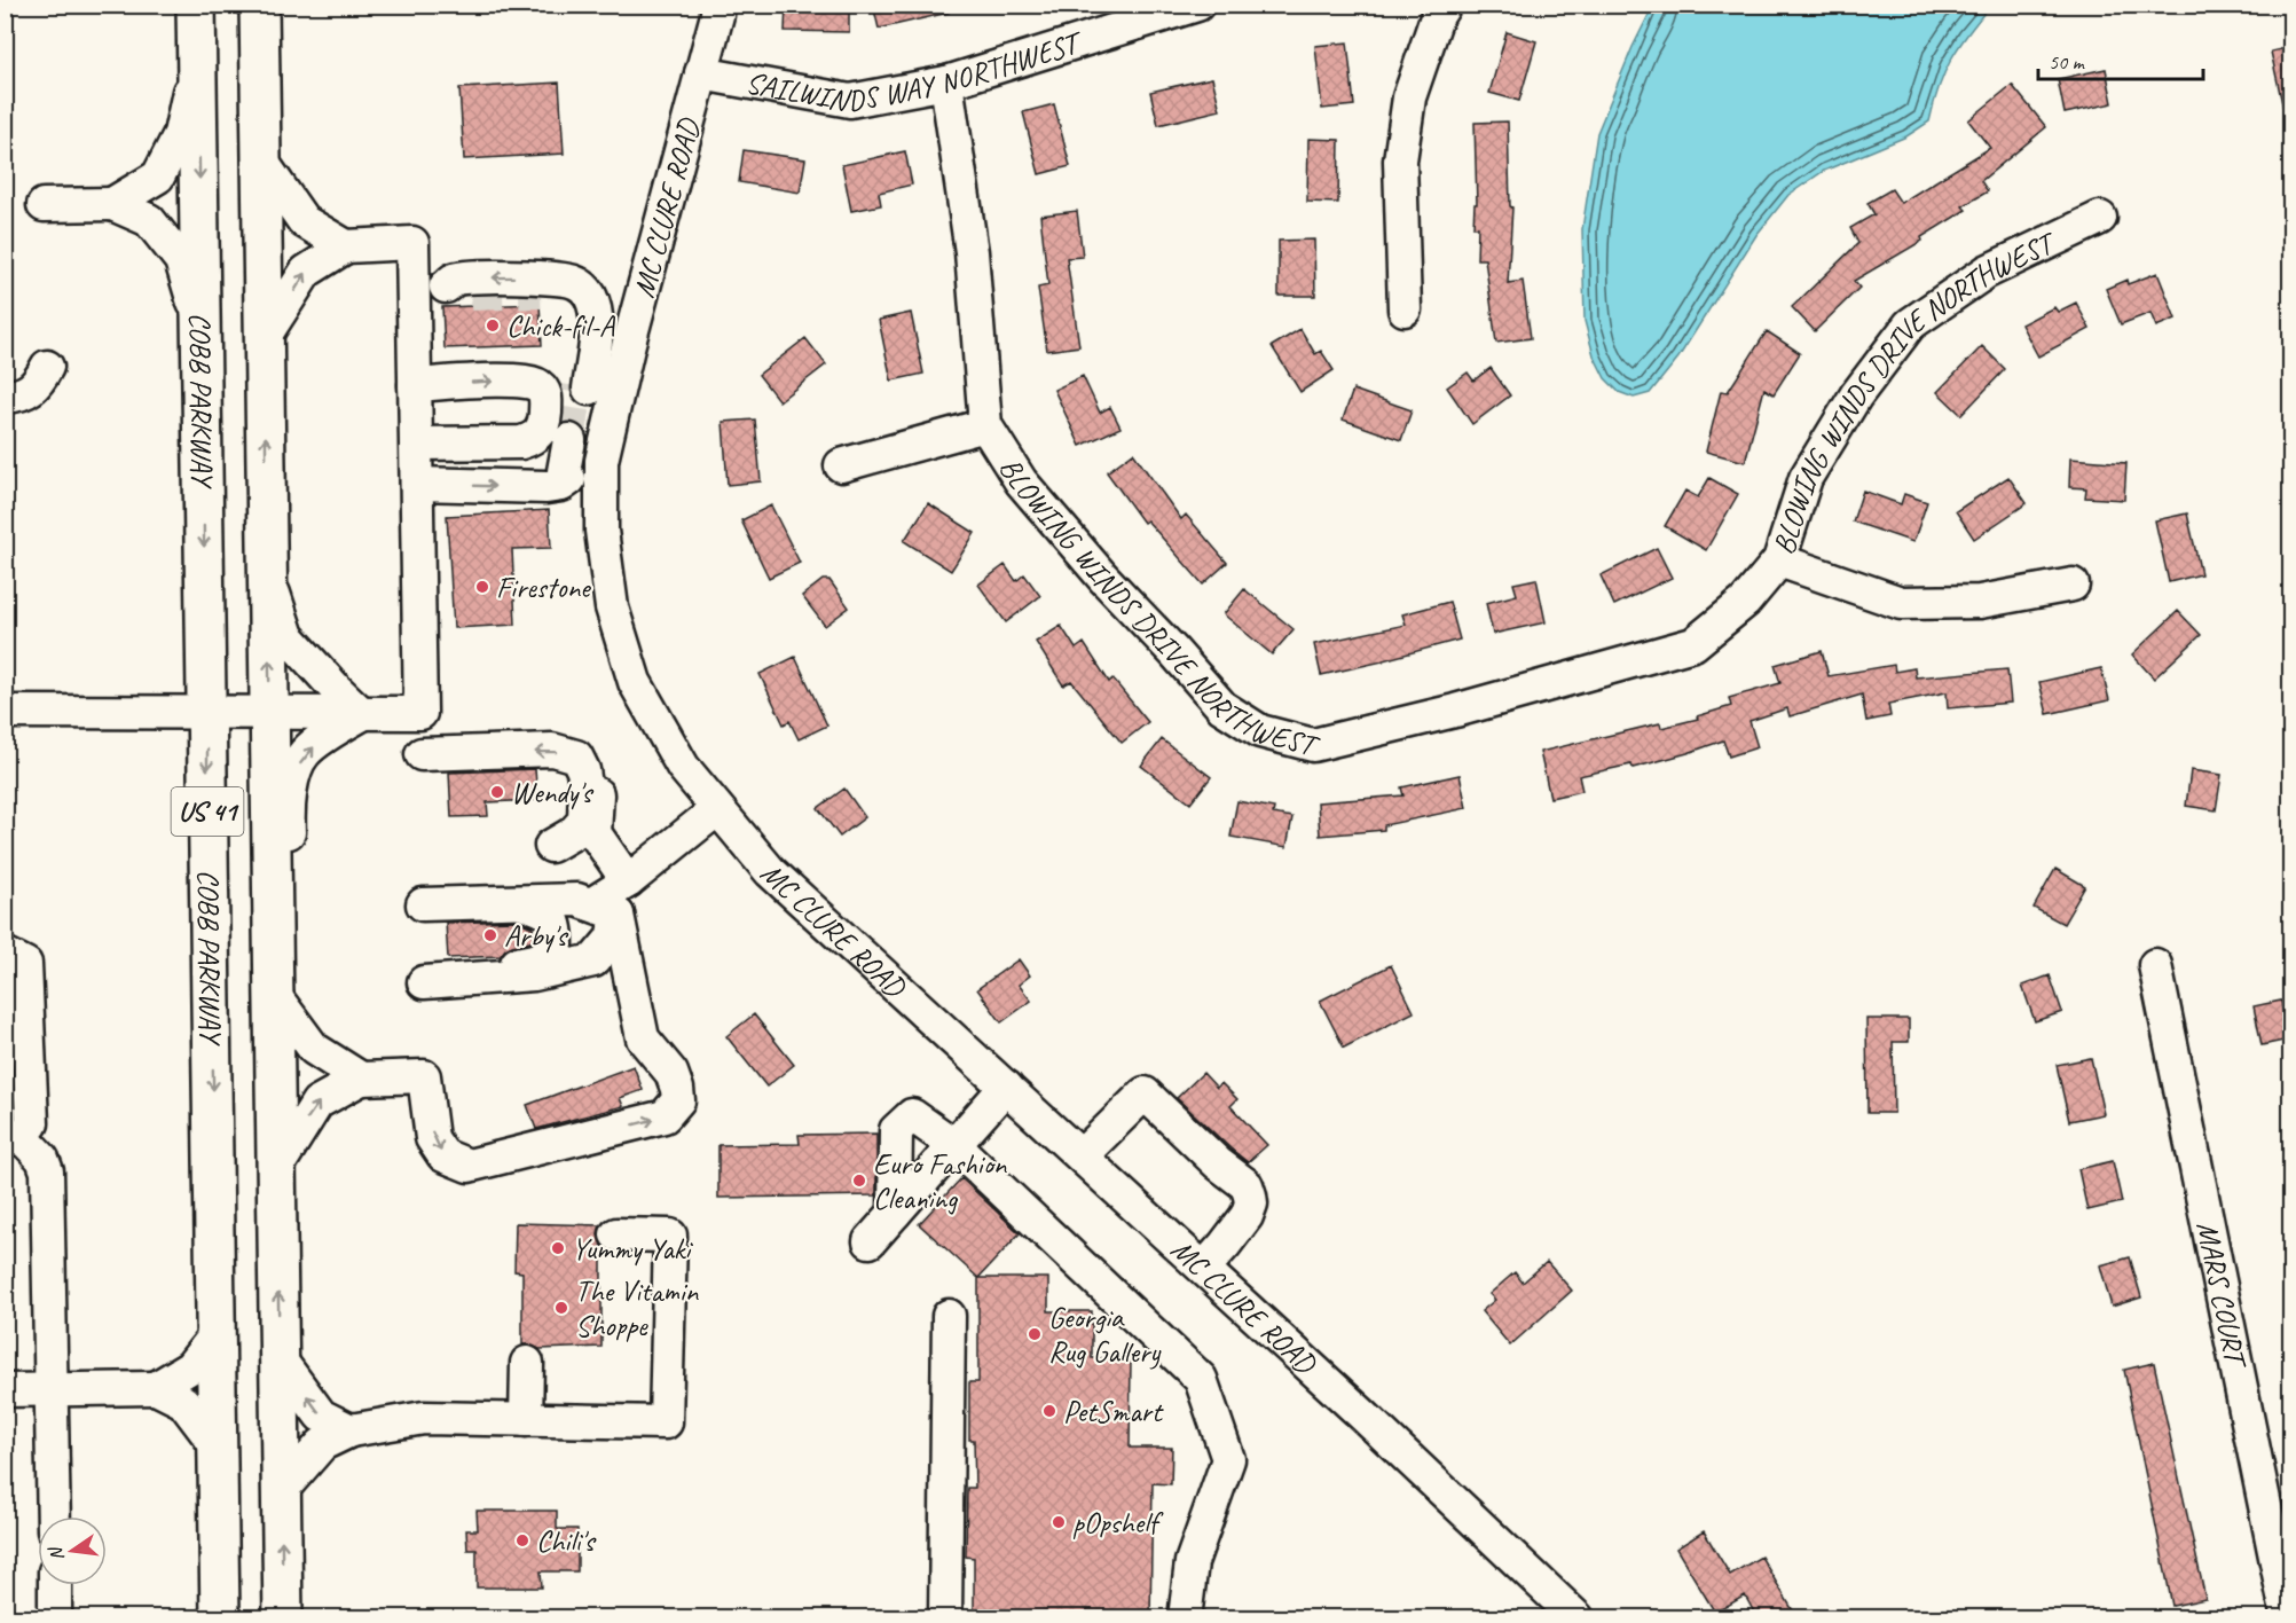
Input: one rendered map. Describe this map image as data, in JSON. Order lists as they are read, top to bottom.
{
  "streets": {
    "main road": ["COBB PARKWAY", "US 41"],
    "street": [
      "SAILWINDS WAY NORTHWEST",
      "MC CLURE ROAD",
      "BLOWING WINDS DRIVE NORTHWEST",
      "MARS COURT"
    ]
  },
  "crossings": [
    ["SAILWINDS WAY NORTHWEST", "MC CLURE ROAD"],
    ["SAILWINDS WAY NORTHWEST", "BLOWING WINDS DRIVE NORTHWEST"]
  ],
  "places": [
    "Chick-fil-A",
    "Firestone",
    "Wendy's",
    "Arby's",
    "Euro Fashion Cleaning",
    "Yummy Yaki",
    "The Vitamin Shoppe",
    "Georgia Rug Gallery",
    "PetSmart",
    "pOpshelf",
    "Chili's"
  ],
  "scale_bar": "50 m",
  "north": "left"
}
